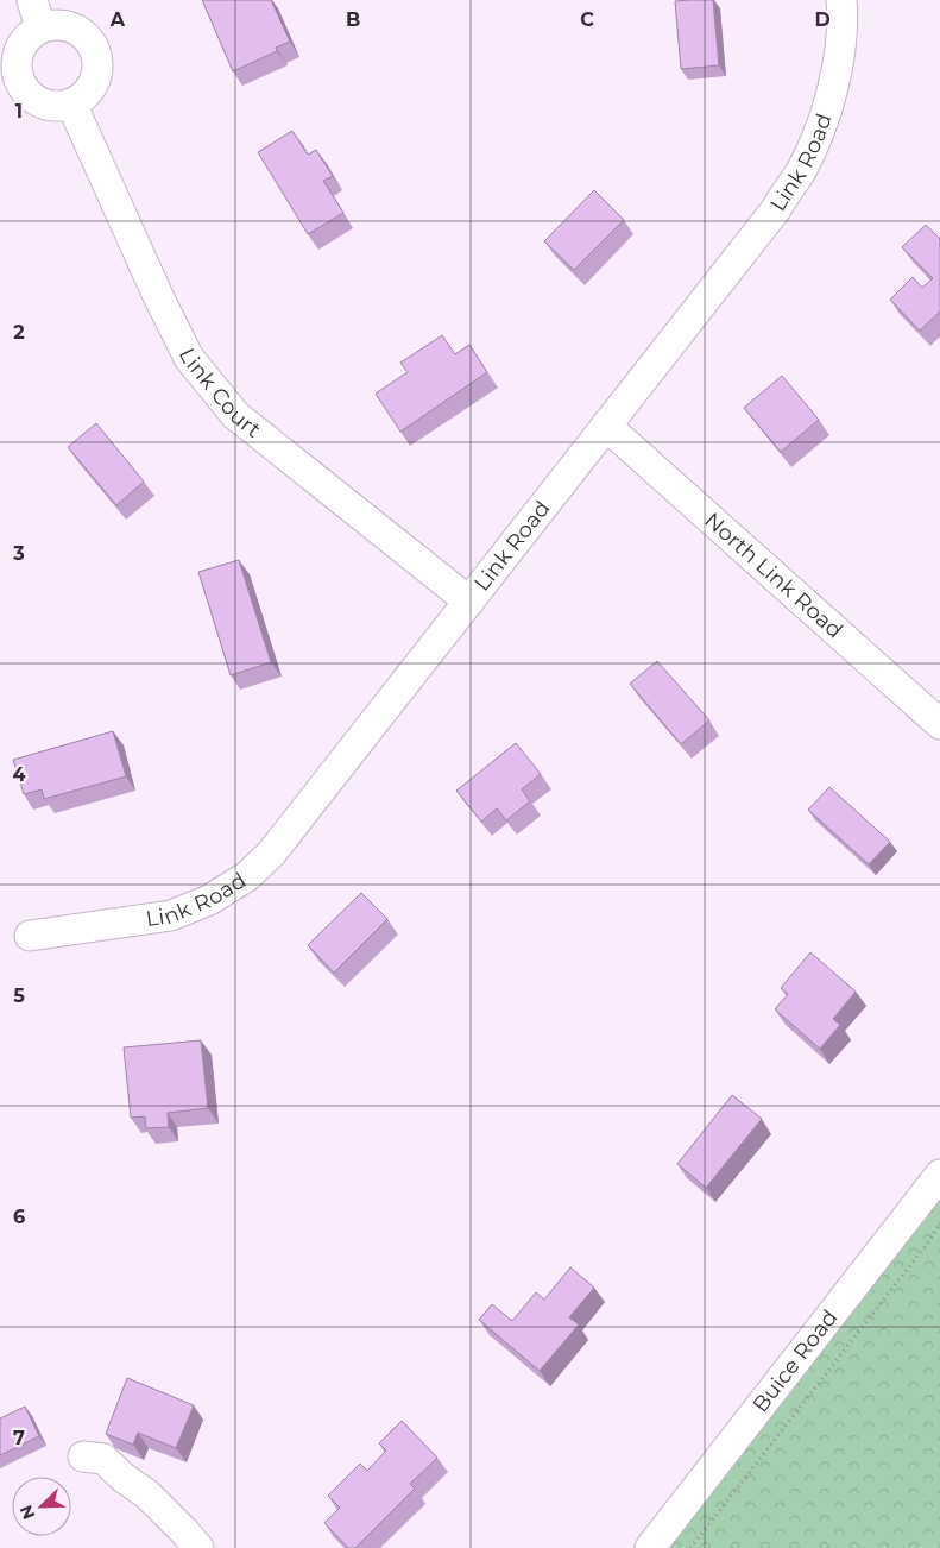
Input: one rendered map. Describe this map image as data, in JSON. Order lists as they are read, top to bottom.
{
  "streets": {
    "street": [
      "Link Road",
      "Link Court",
      "North Link Road",
      "Buice Road"
    ]
  },
  "crossings": [
    ["Link Road", "Link Court"],
    ["Link Road", "North Link Road"]
  ],
  "north": "bottom left",
  "grid": {
    "columns": [
      "A",
      "B",
      "C",
      "D"
    ],
    "rows": [
      "1",
      "2",
      "3",
      "4",
      "5",
      "6",
      "7"
    ]
  }
}
